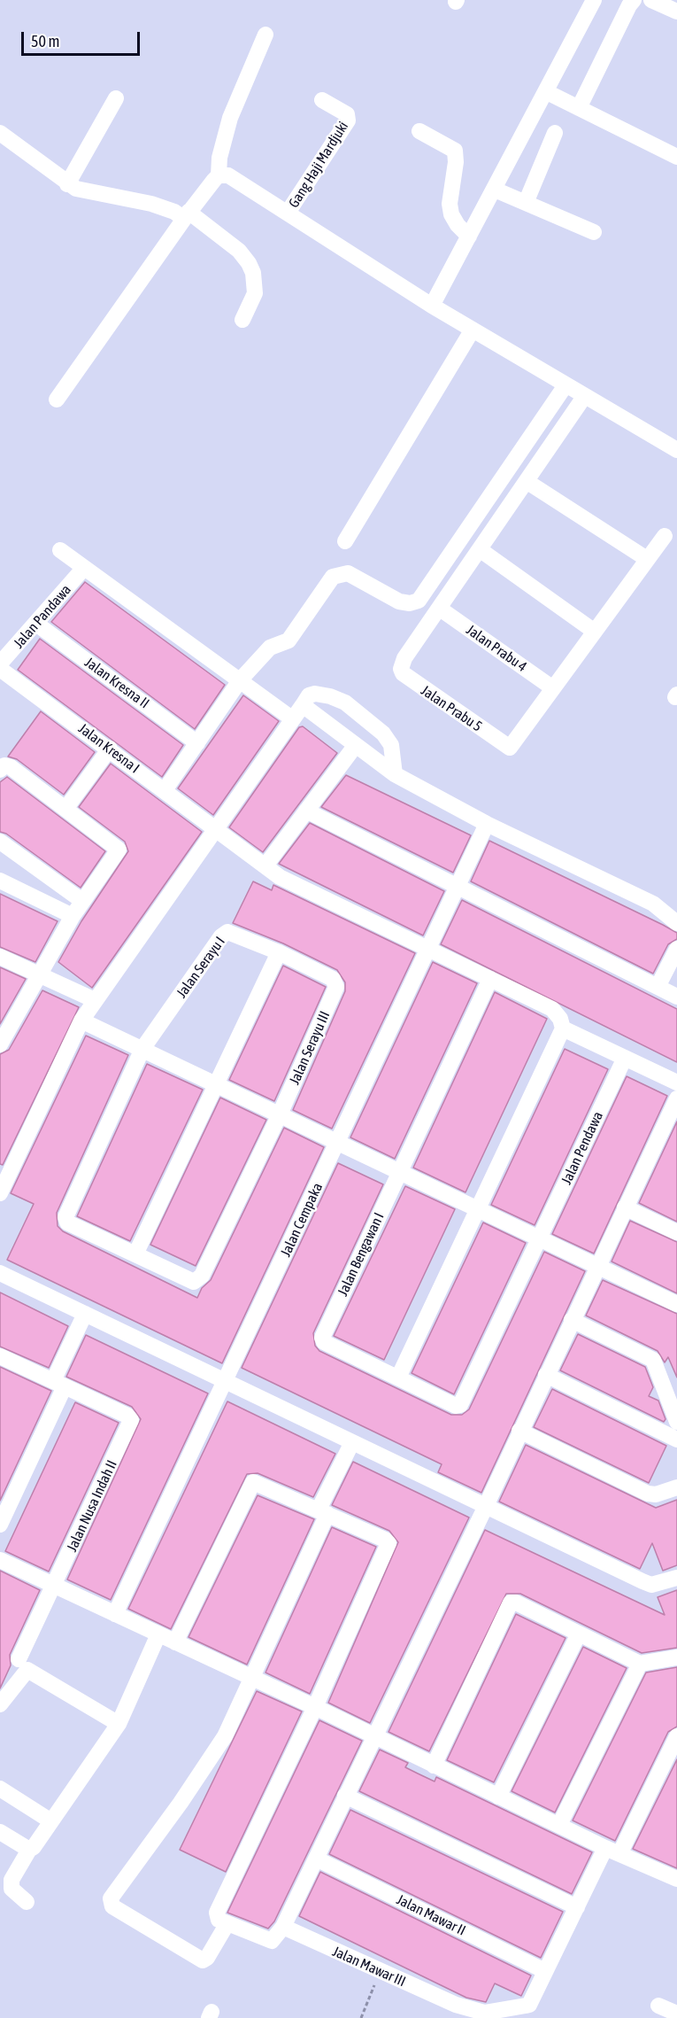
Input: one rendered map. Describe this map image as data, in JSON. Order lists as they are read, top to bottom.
{
  "streets": {
    "street": [
      "Gang Haji Mardjuki",
      "Jalan Pandawa",
      "Jalan Prabu 4",
      "Jalan Kresna II",
      "Jalan Prabu 5",
      "Jalan Kresna I",
      "Jalan Serayu I",
      "Jalan Serayu III",
      "Jalan Pendawa",
      "Jalan Cempaka",
      "Jalan Bengawan I",
      "Jalan Nusa Indah II",
      "Jalan Mawar II",
      "Jalan Mawar III"
    ]
  },
  "crossings": [
    ["Jalan Pandawa", "Jalan Kresna II"],
    ["Jalan Prabu 4", "Jalan Prabu 5"],
    ["Jalan Kresna I", "Jalan Cempaka"],
    ["Jalan Kresna I", "Jalan Bengawan I"],
    ["Jalan Serayu I", "Jalan Serayu III"],
    ["Jalan Pendawa", "Jalan Bengawan I"],
    ["Jalan Mawar II", "Jalan Mawar III"]
  ],
  "scale_bar": "50 m"
}
